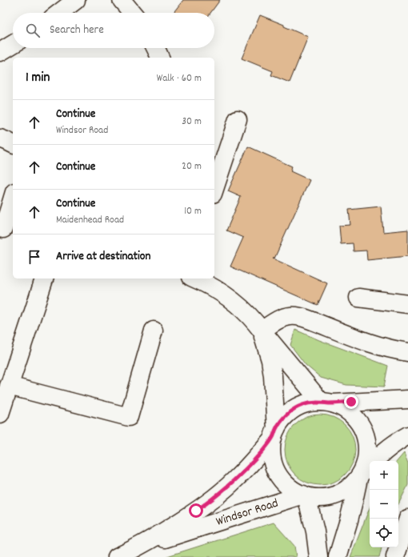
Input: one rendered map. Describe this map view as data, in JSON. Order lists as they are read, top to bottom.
{
  "streets": {
    "main road": ["Windsor Road"]
  },
  "page": {
    "search": "Search here",
    "heading": ["1 min", "Walk · 60 m"],
    "list": [
      ["Continue", "Windsor Road", "30 m"],
      ["Continue", "20 m"],
      ["Continue", "Maidenhead Road", "10 m"],
      "Arrive at destination"
    ],
    "map_buttons": ["+", "−"]
  }
}
